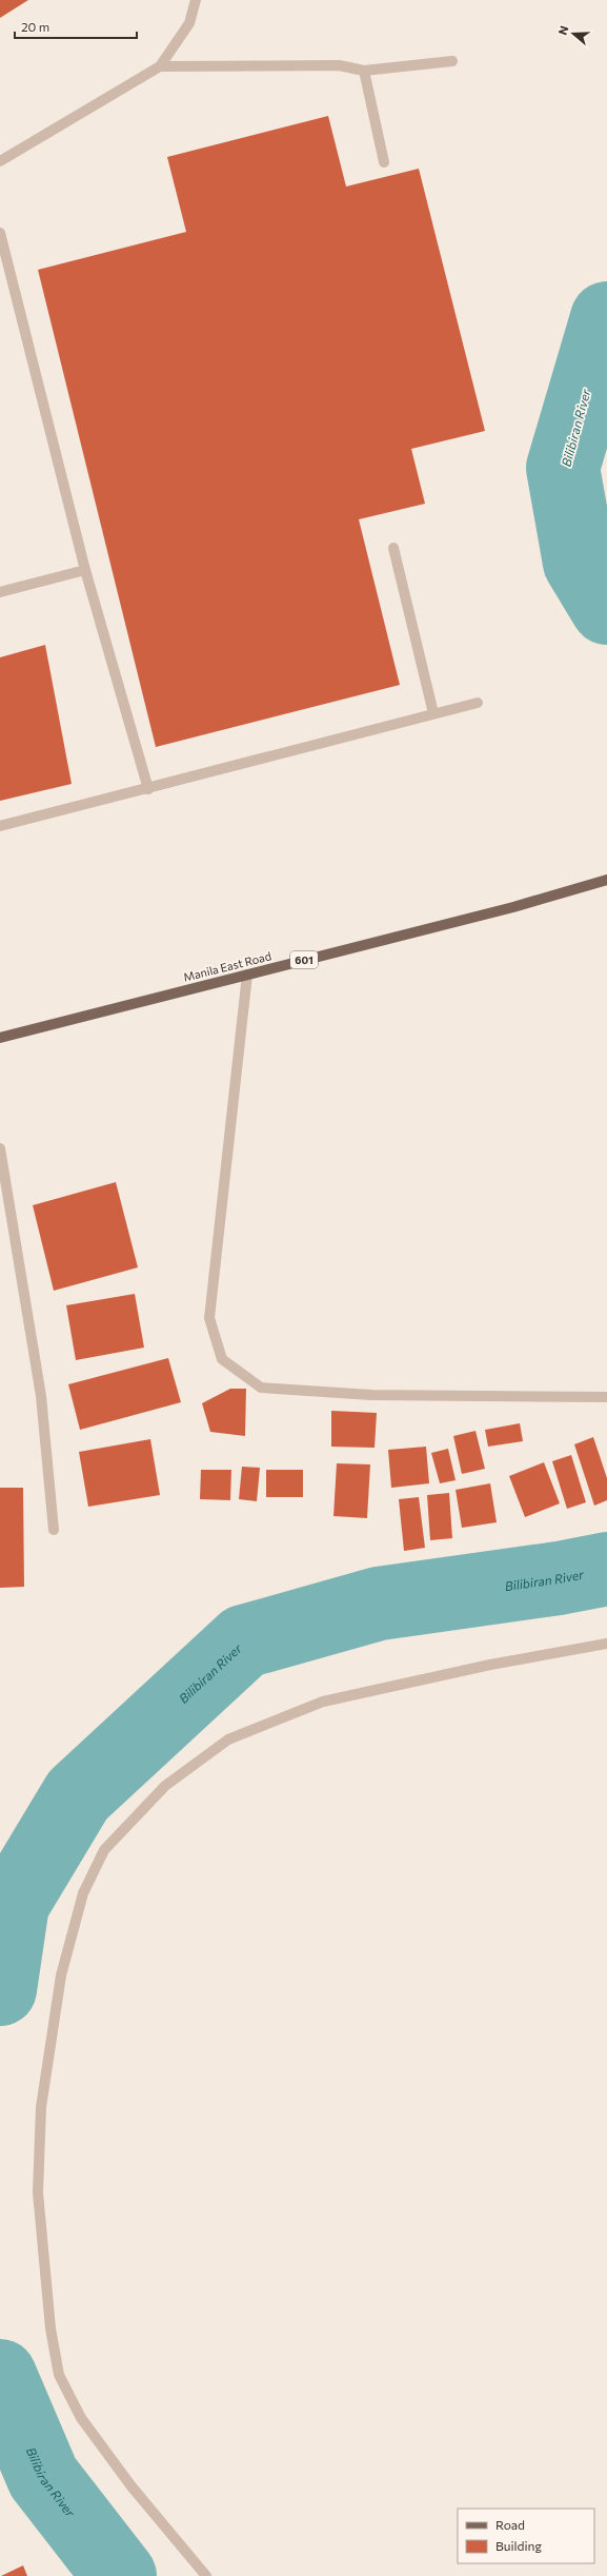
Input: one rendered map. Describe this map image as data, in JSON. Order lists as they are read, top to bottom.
{
  "streets": {
    "main road": ["601", "Manila East Road"]
  },
  "water": ["Bilibiran River"],
  "legend": ["Road", "Building"],
  "scale_bar": "20 m",
  "north": "left"
}
